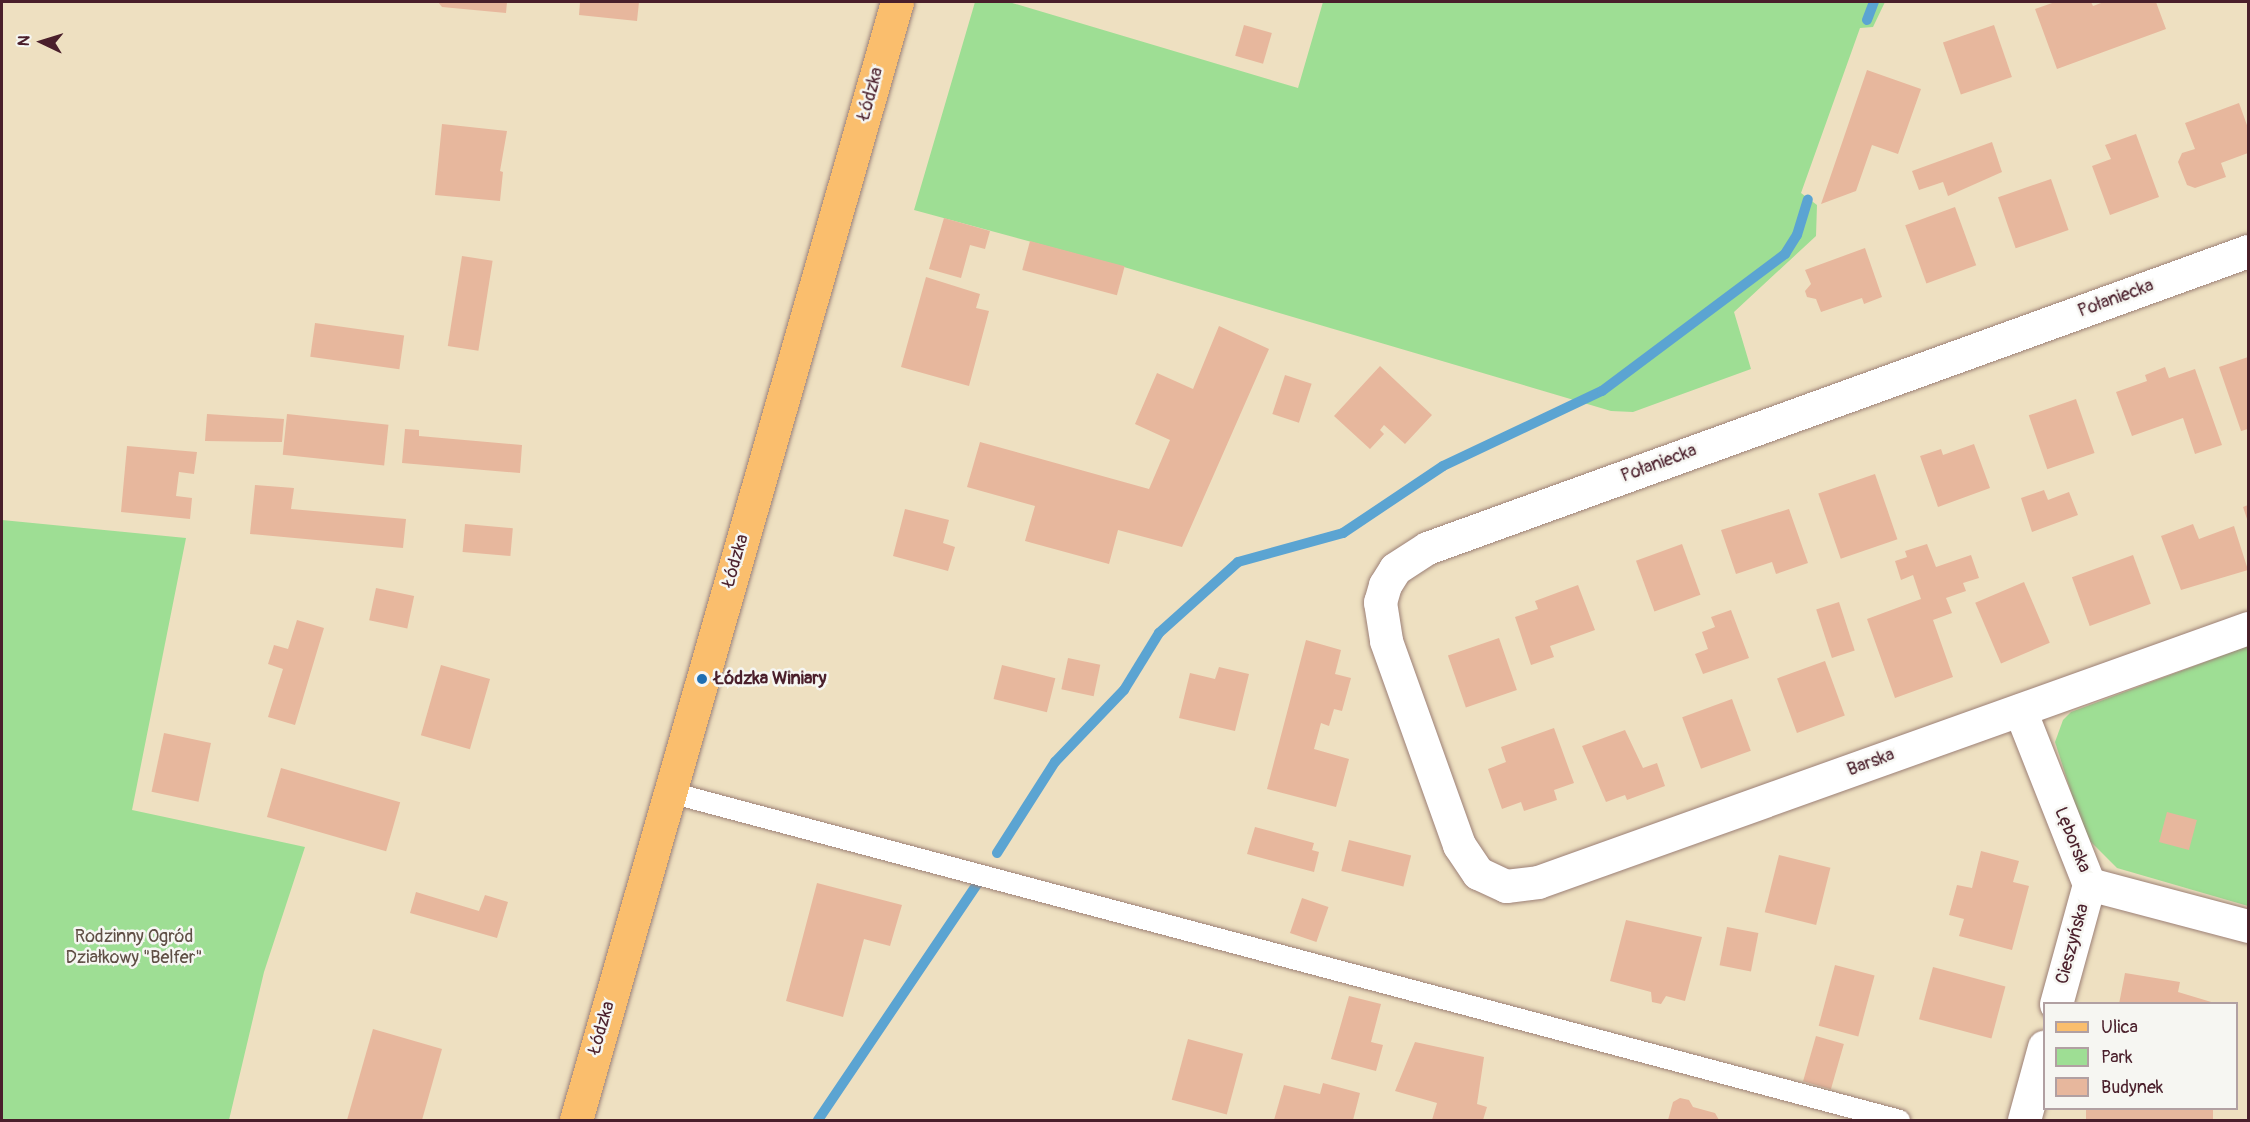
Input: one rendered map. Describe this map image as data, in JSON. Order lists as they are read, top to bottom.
{
  "streets": {
    "main road": ["Łódzka"],
    "street": [
      "Połaniecka",
      "Barska",
      "Lęborska",
      "Cieszyńska"
    ]
  },
  "crossings": [
    ["Połaniecka", "Barska"],
    ["Barska", "Lęborska"],
    ["Lęborska", "Cieszyńska"]
  ],
  "parks": ["Rodzinny Ogród Działkowy \"Belfer\""],
  "places": ["Łódzka Winiary"],
  "legend": ["Ulica", "Park", "Budynek"],
  "north": "left"
}
